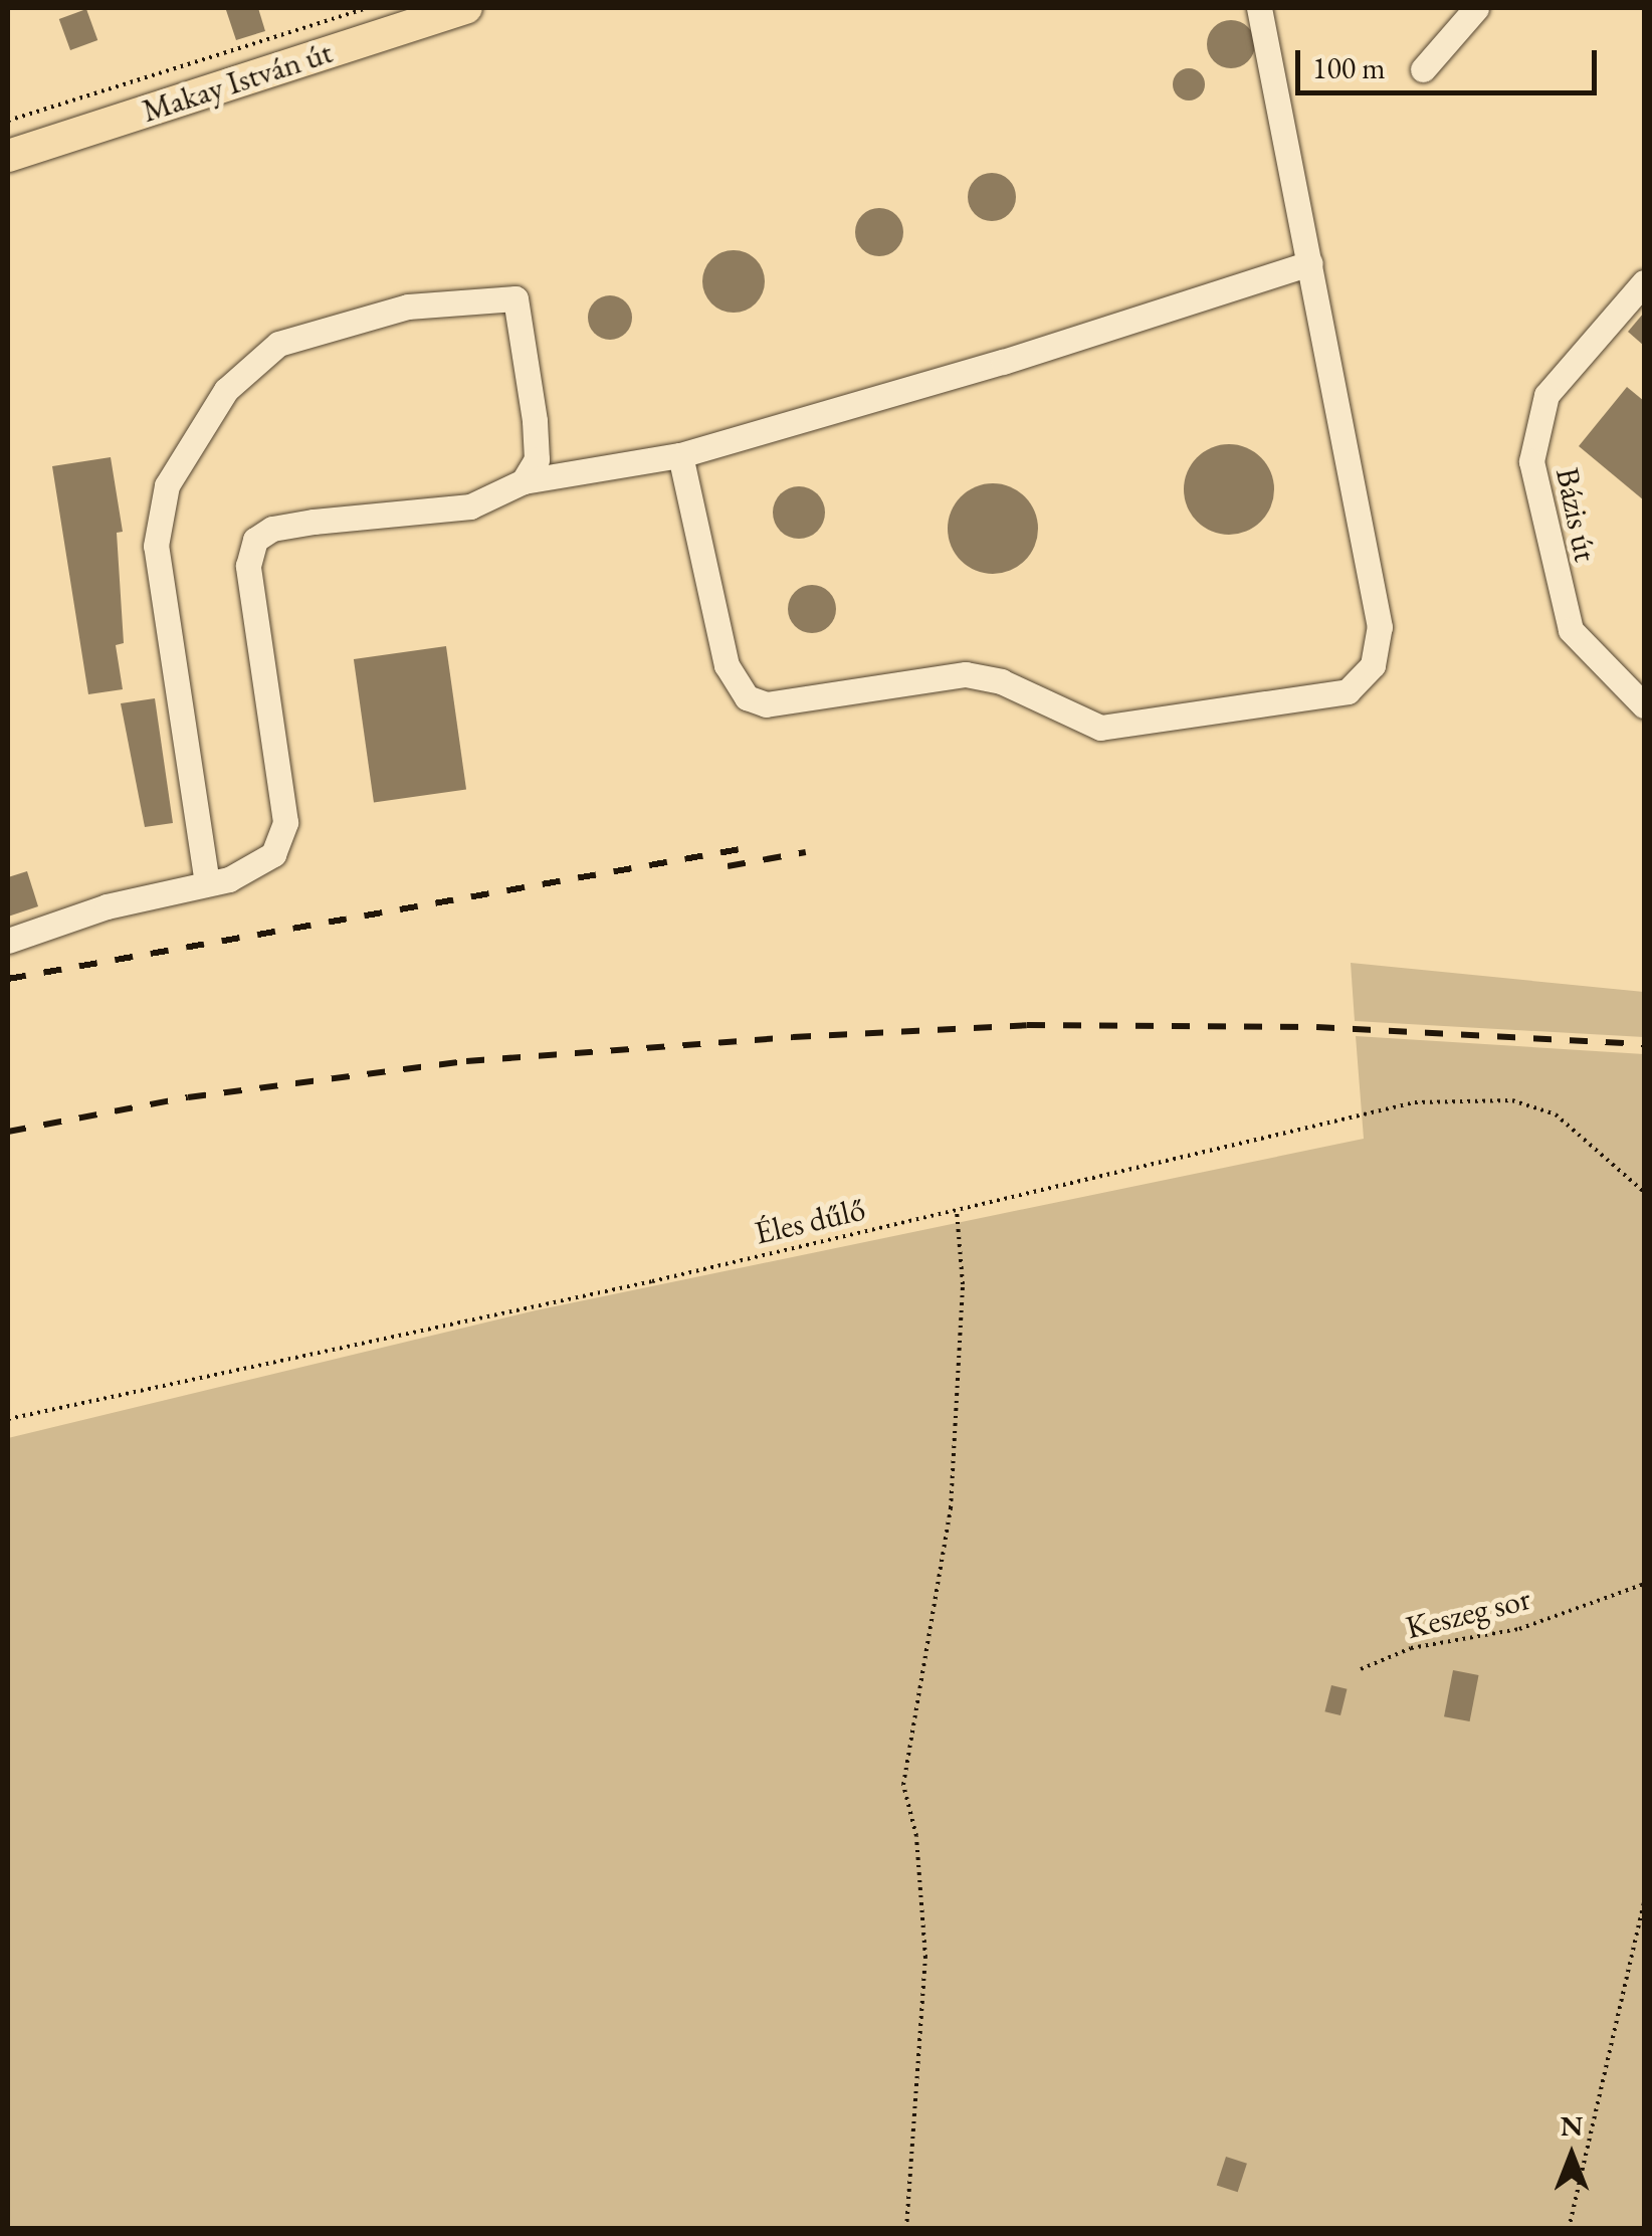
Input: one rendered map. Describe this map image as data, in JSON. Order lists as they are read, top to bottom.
{
  "streets": {
    "main road": ["Makay István út"],
    "street": ["Bázis út"],
    "path": ["Éles dűlő", "Keszeg sor"]
  },
  "scale_bar": "100 m",
  "north": "top"
}
